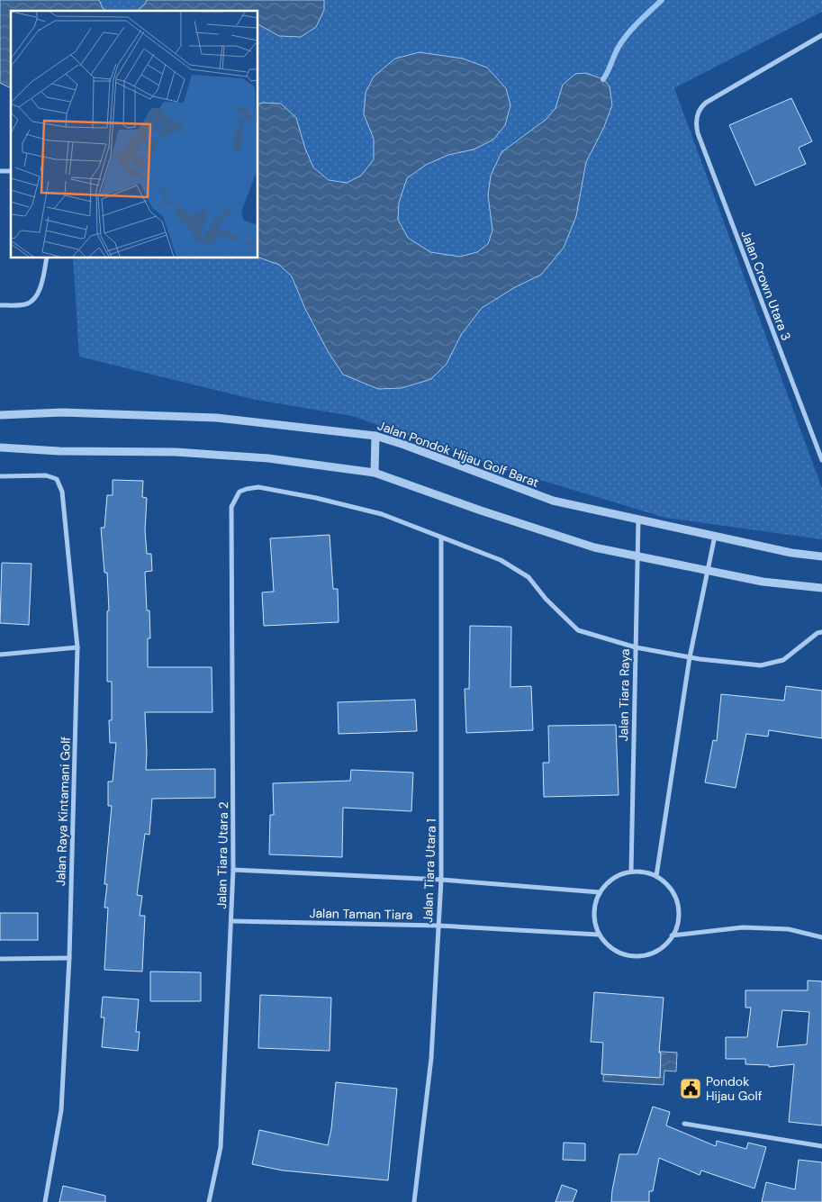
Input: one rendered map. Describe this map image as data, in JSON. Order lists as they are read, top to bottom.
{
  "streets": {
    "street": [
      "Jalan Crown Utara 3",
      "Jalan Pondok Hijau Golf Barat",
      "Jalan Tiara Raya",
      "Jalan Raya Kintamani Golf",
      "Jalan Tiara Utara 2",
      "Jalan Tiara Utara 1",
      "Jalan Taman Tiara"
    ]
  },
  "crossings": [
    ["Jalan Pondok Hijau Golf Barat", "Jalan Tiara Raya"],
    ["Jalan Tiara Raya", "Jalan Taman Tiara"],
    ["Jalan Tiara Utara 2", "Jalan Tiara Utara 1"],
    ["Jalan Tiara Utara 2", "Jalan Taman Tiara"],
    ["Jalan Tiara Utara 1", "Jalan Taman Tiara"]
  ],
  "places": {
    "public building": ["Pondok Hijau Golf"]
  }
}
